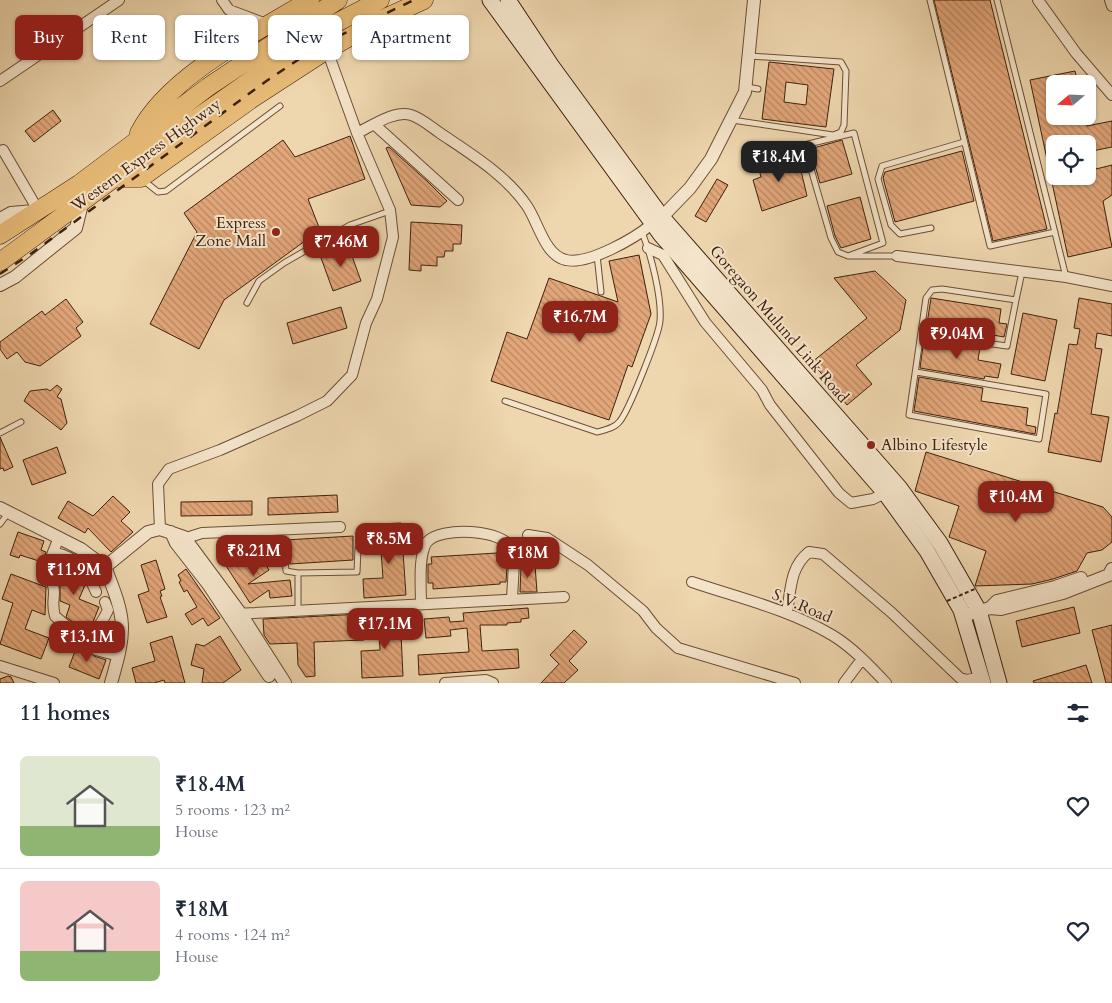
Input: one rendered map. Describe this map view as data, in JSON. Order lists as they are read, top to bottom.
{
  "streets": {
    "highway": ["Western Express Highway"],
    "main road": ["Goregaon Mulund Link Road"],
    "street": ["S.V.Road"]
  },
  "places": ["Express Zone Mall", "Albino Lifestyle"],
  "north": "left",
  "page": {
    "chip": [
      "Buy",
      "Rent",
      "Filters",
      "New",
      "Apartment"
    ],
    "price": [
      "₹18.4M",
      "₹7.46M",
      "₹16.7M",
      "₹9.04M",
      "₹10.4M",
      "₹8.5M",
      "₹8.21M",
      "₹18M",
      "₹11.9M",
      "₹17.1M",
      "₹13.1M"
    ],
    "heading": "11 homes",
    "list": [
      {
        "name": "₹18.4M",
        "note": "5 rooms · 123 m² · House"
      },
      {
        "name": "₹18M",
        "note": "4 rooms · 124 m² · House"
      }
    ]
  }
}
